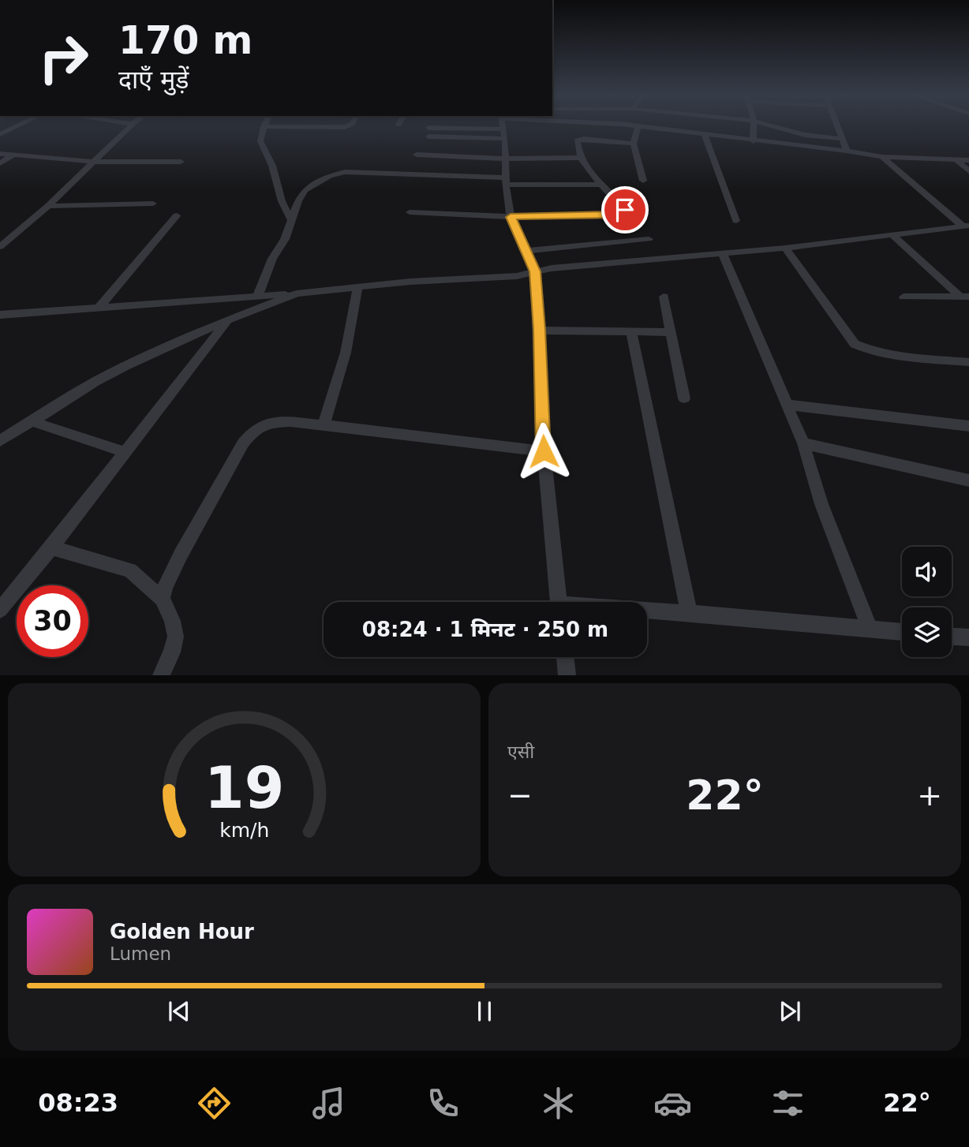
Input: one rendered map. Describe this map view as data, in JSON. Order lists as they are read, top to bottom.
{
  "page": {
    "turn": ["170 m", "दाएँ मुड़ें"],
    "limit": "30",
    "trip": "08:24 · 1 मिनट · 250 m",
    "tile": "एसी",
    "heat": ["−", "22°", "+"],
    "song": ["Golden Hour", "Lumen"],
    "tabs": ["08:23", "22°"],
    "gauge": ["19", "km/h"]
  }
}
